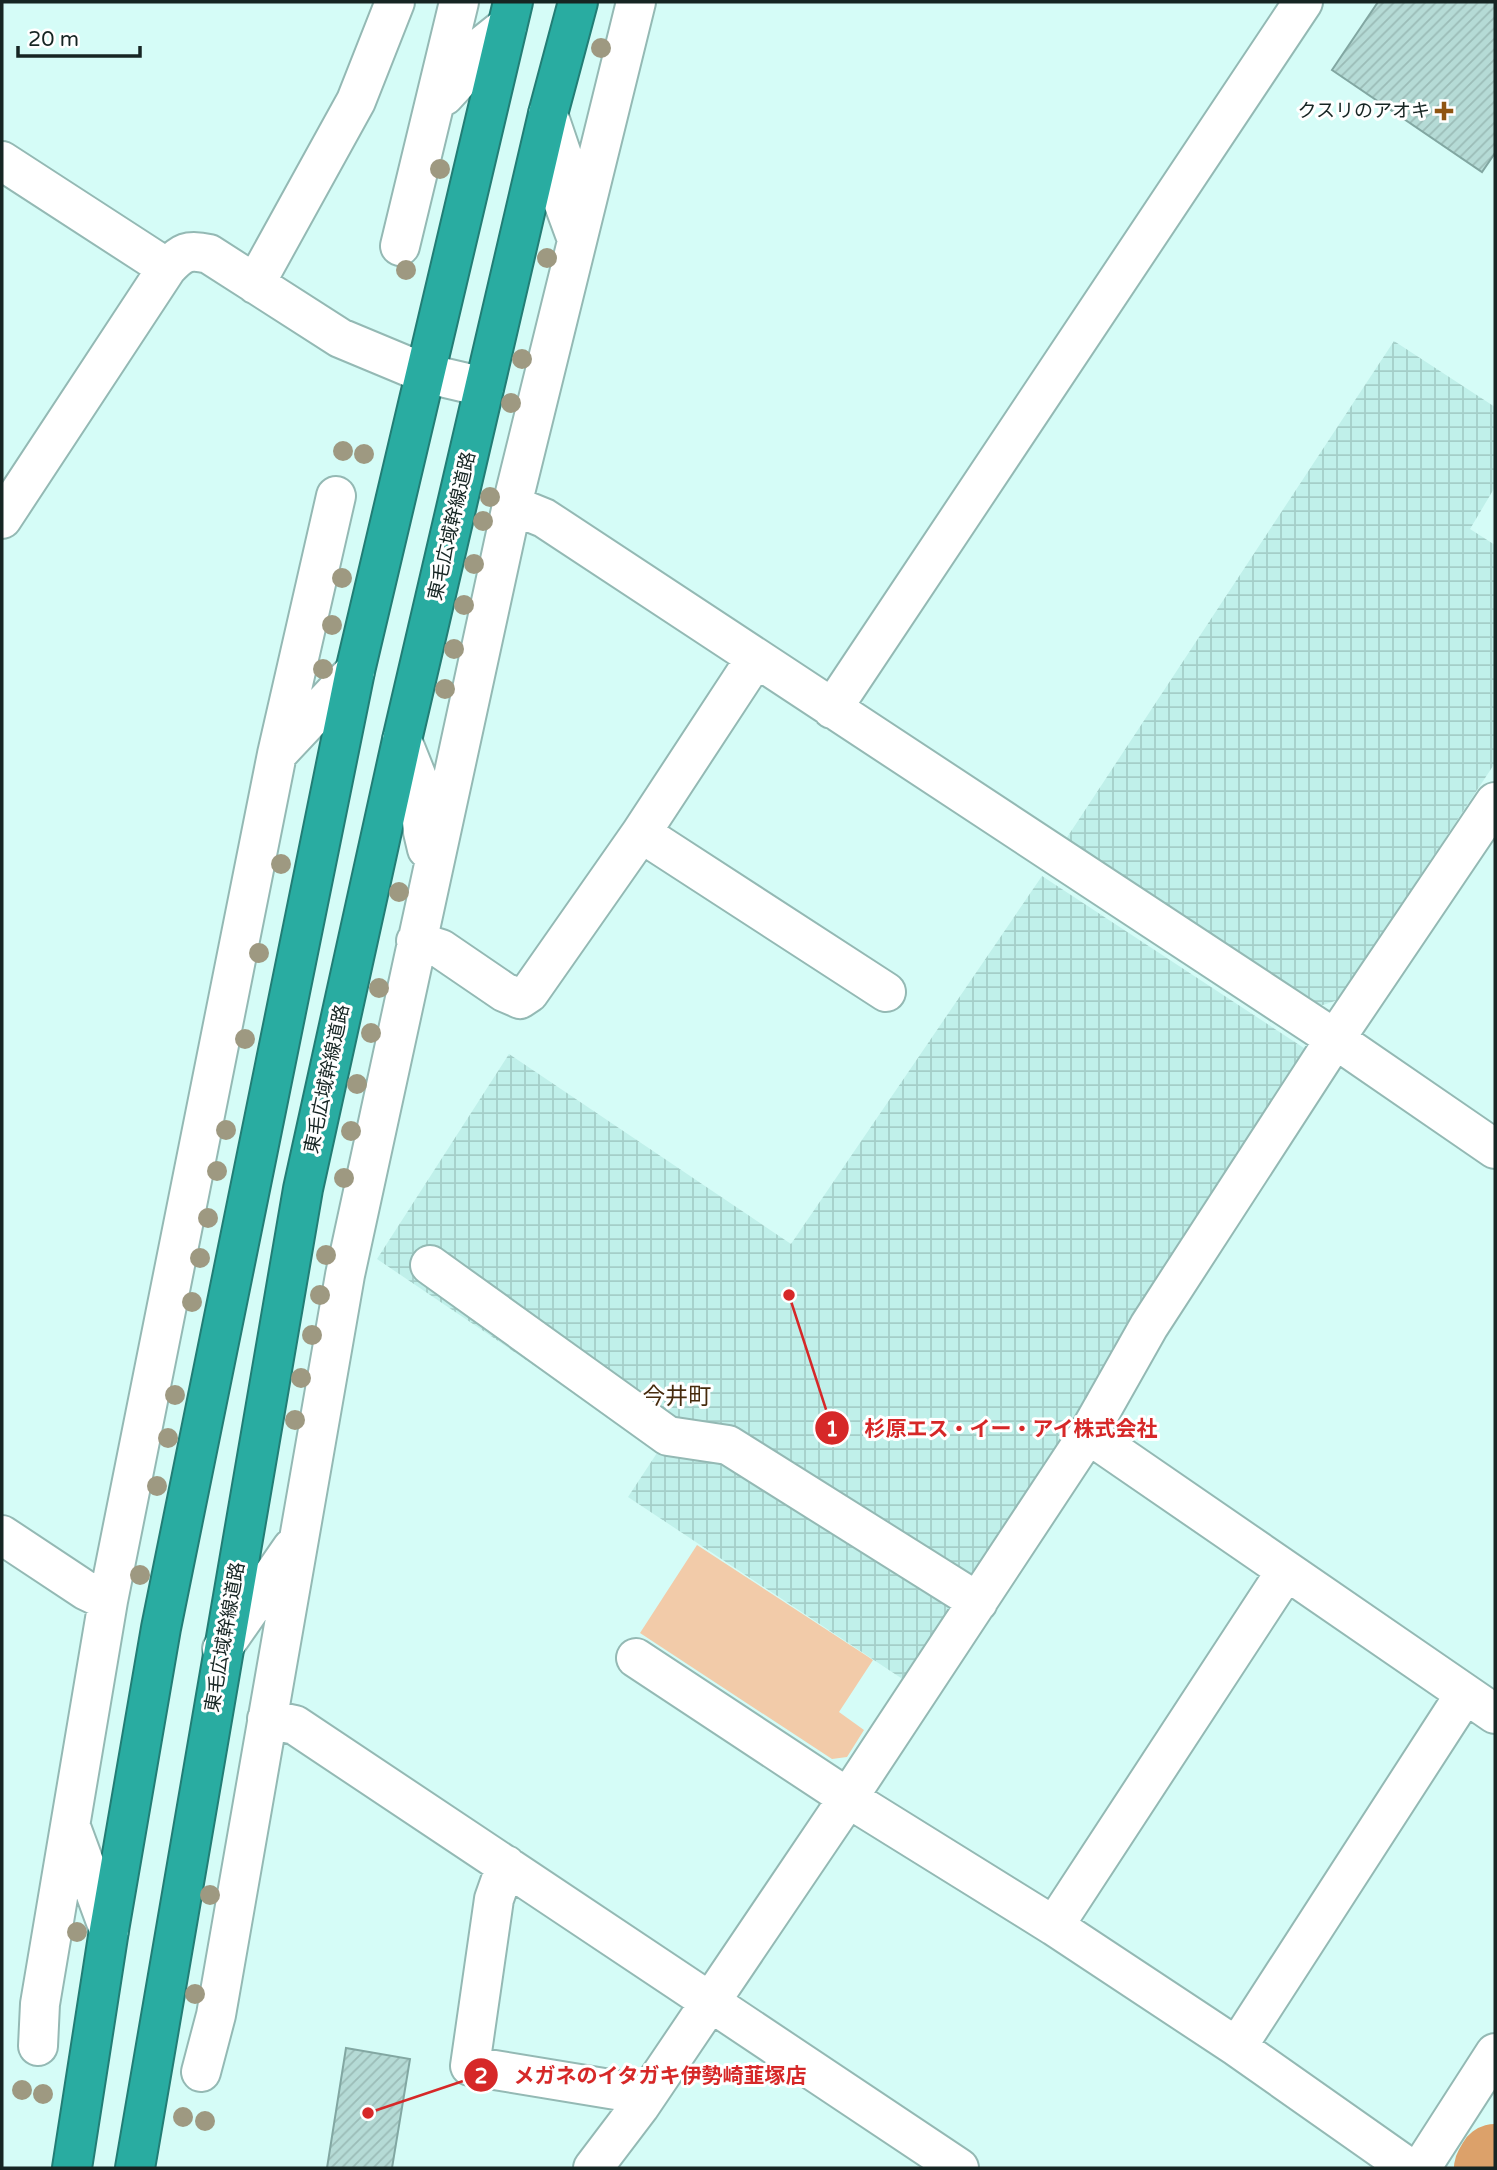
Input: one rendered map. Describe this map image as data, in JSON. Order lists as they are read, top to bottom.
{
  "streets": {
    "highway": ["東毛広域幹線道路"]
  },
  "districts": ["今井町"],
  "places": {
    "health": ["クスリのアオキ"],
    "other": ["杉原エス・イー・アイ株式会社", "メガネのイタガキ伊勢崎韮塚店"]
  },
  "scale_bar": "20 m"
}
